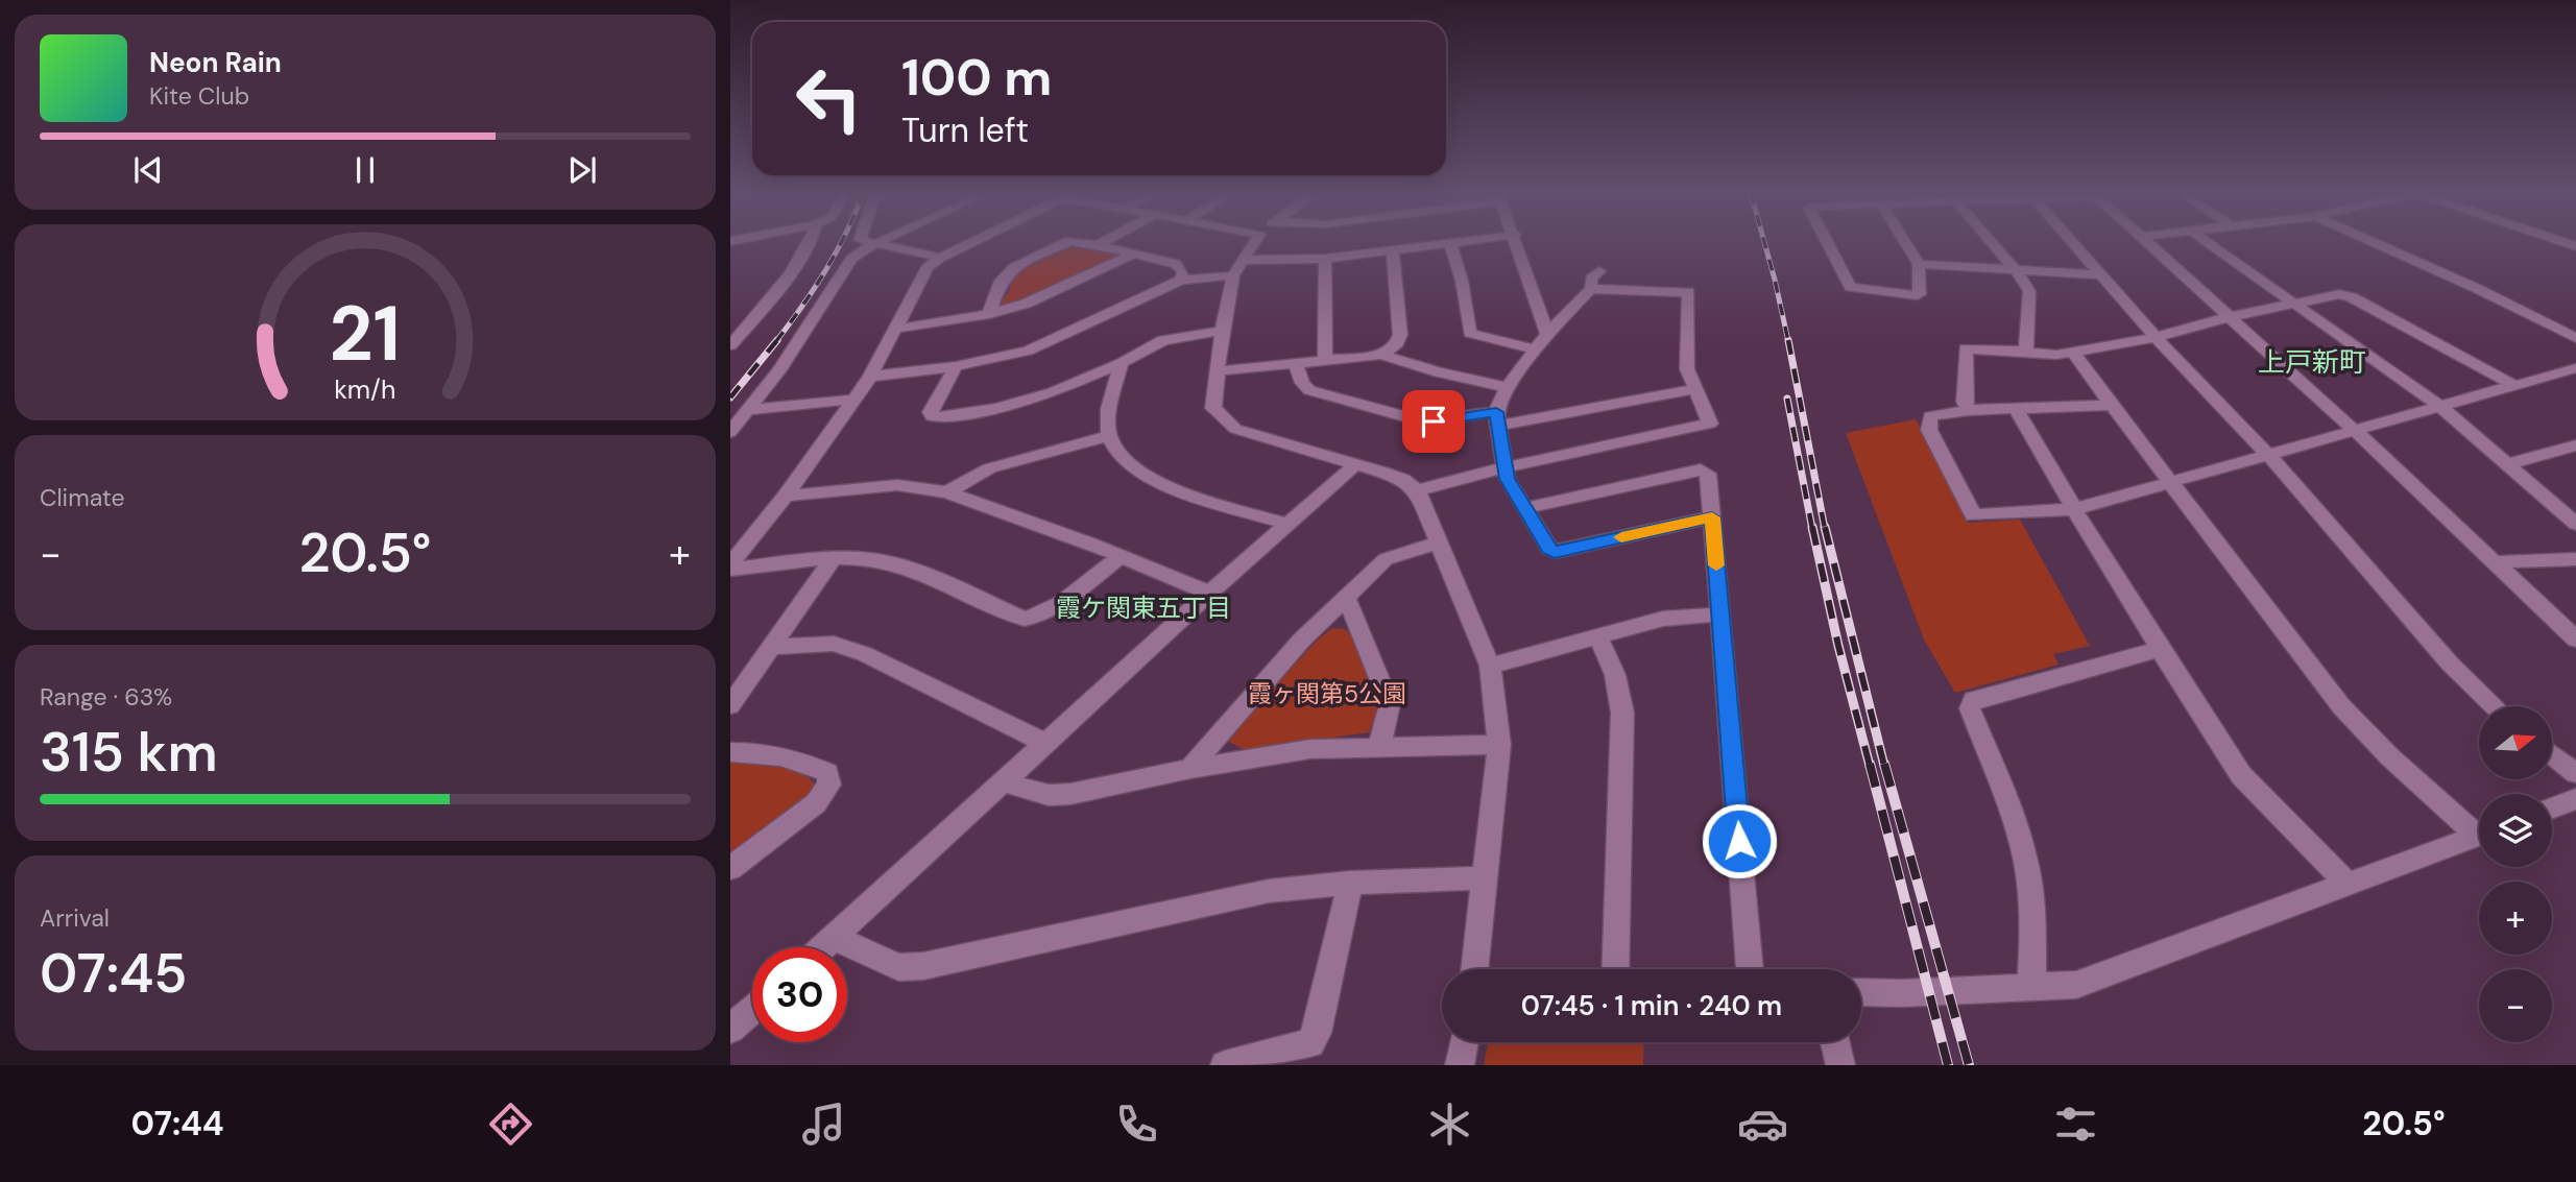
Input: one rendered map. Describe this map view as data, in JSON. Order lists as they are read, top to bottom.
{
  "districts": ["上戸新町", "霞ケ関東五丁目"],
  "parks": ["霞ヶ関第5公園"],
  "north": "right",
  "page": {
    "turn": ["100 m", "Turn left"],
    "song": ["Neon Rain", "Kite Club"],
    "tile": [
      "Climate",
      ["Range · 63%", "315 km"],
      ["Arrival", "07:45"]
    ],
    "heat": ["−", "20.5°", "+"],
    "map_buttons": ["+", "−"],
    "limit": "30",
    "trip": "07:45 · 1 min · 240 m",
    "tabs": ["07:44", "20.5°"],
    "gauge": ["21", "km/h"]
  }
}
